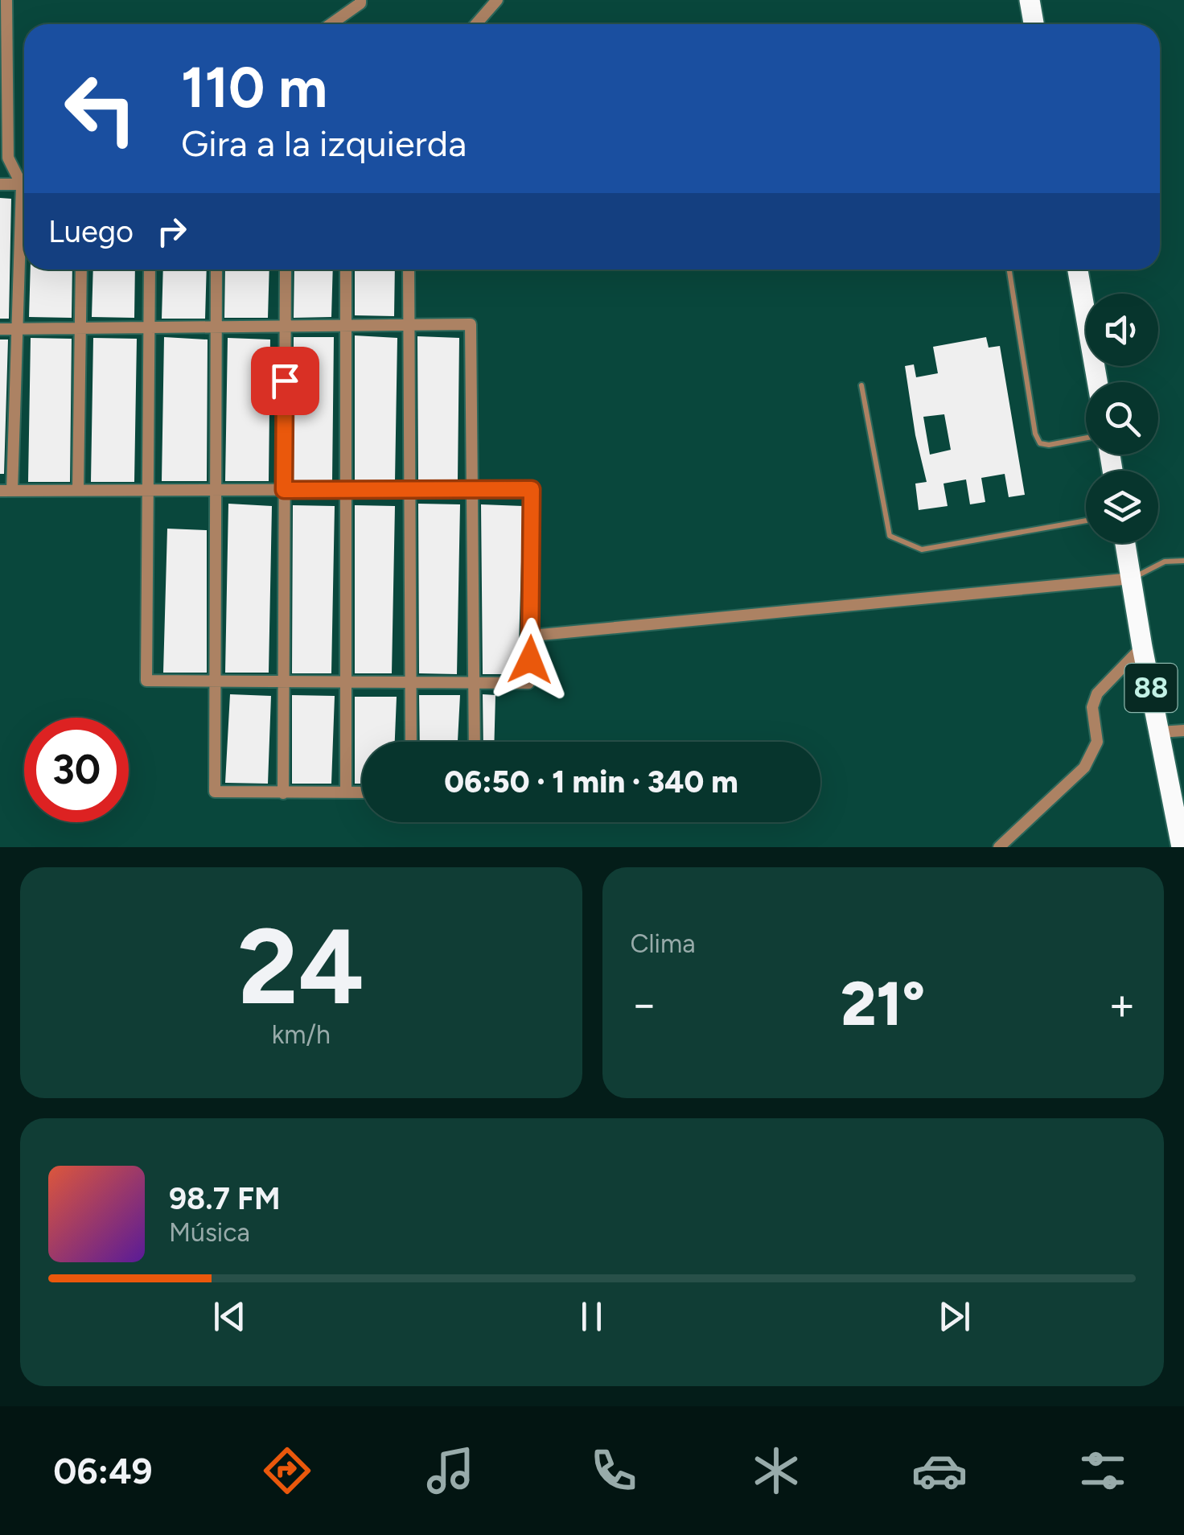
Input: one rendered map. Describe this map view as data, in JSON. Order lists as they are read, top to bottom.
{
  "streets": {
    "highway": ["88"]
  },
  "page": {
    "turn": ["110 m", "Gira a la izquierda"],
    "then": "Luego",
    "limit": "30",
    "trip": "06:50 · 1 min · 340 m",
    "tile": [
      ["24", "km/h"],
      "Clima"
    ],
    "heat": ["−", "21°", "+"],
    "song": ["98.7 FM", "Música"],
    "tabs": "06:49"
  }
}
